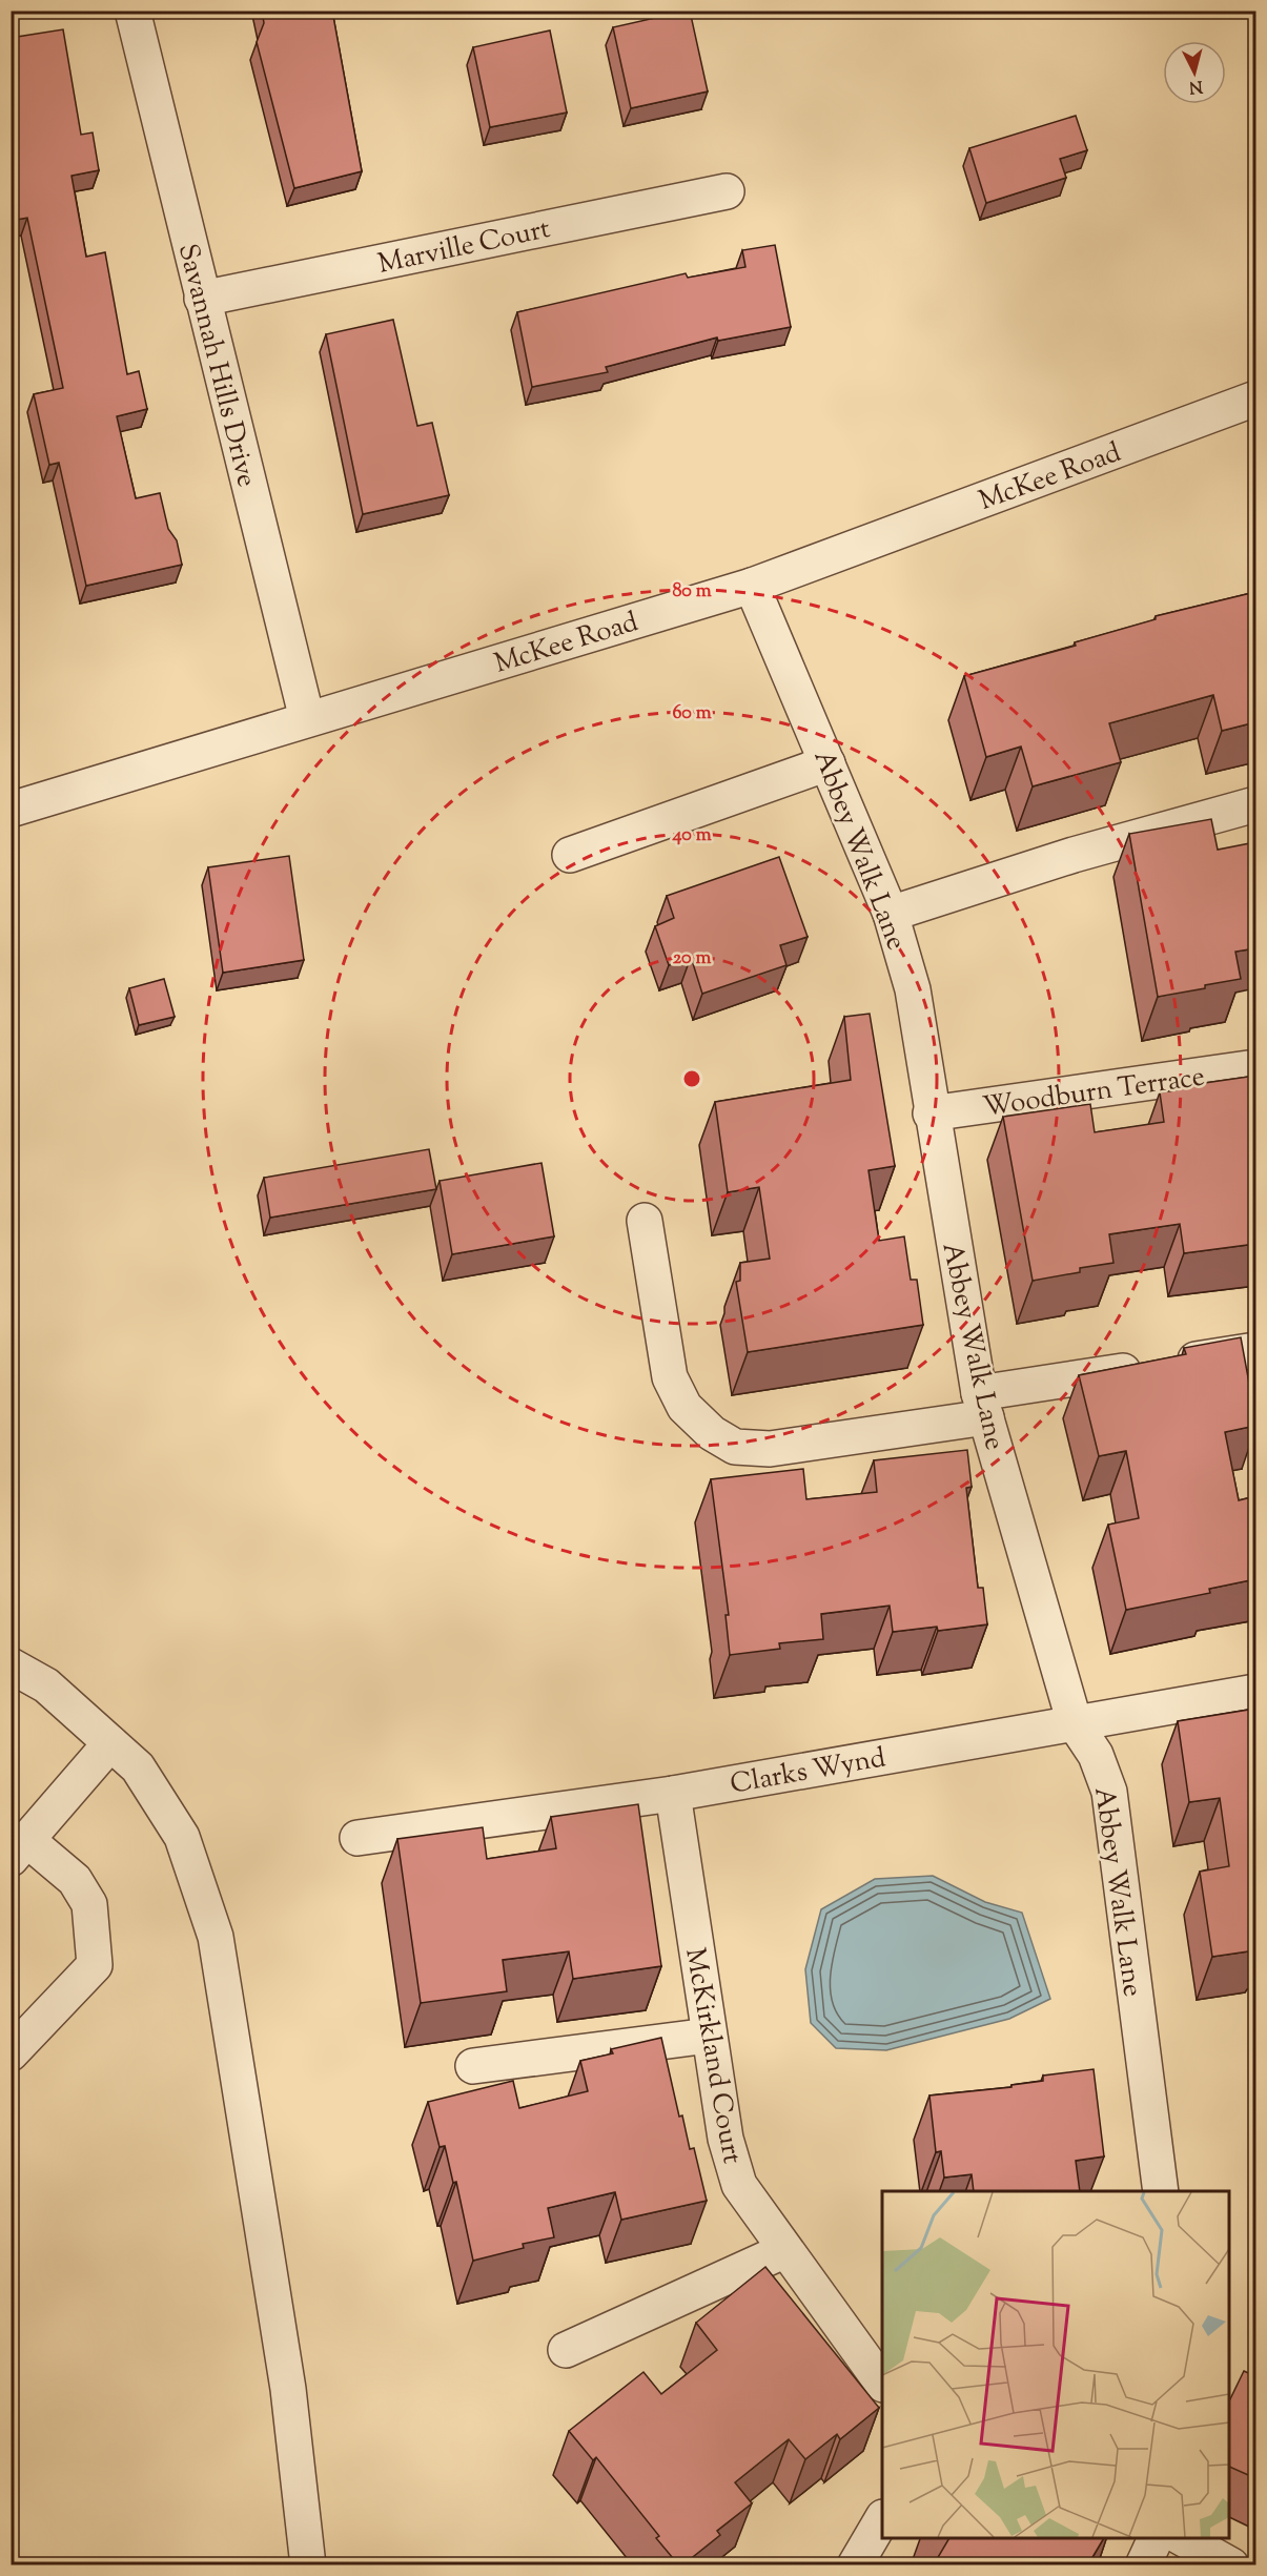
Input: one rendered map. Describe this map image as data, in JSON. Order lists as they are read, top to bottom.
{
  "streets": {
    "street": [
      "Marville Court",
      "Savannah Hills Drive",
      "McKee Road",
      "Abbey Walk Lane",
      "Woodburn Terrace",
      "Clarks Wynd",
      "McKirkland Court"
    ]
  },
  "crossings": [
    ["Marville Court", "Savannah Hills Drive"],
    ["Savannah Hills Drive", "McKee Road"],
    ["McKee Road", "Abbey Walk Lane"],
    ["Abbey Walk Lane", "Woodburn Terrace"],
    ["Abbey Walk Lane", "Clarks Wynd"],
    ["Clarks Wynd", "McKirkland Court"]
  ],
  "north": "bottom",
  "rings": [
    "80 m",
    "60 m",
    "40 m",
    "20 m"
  ]
}
